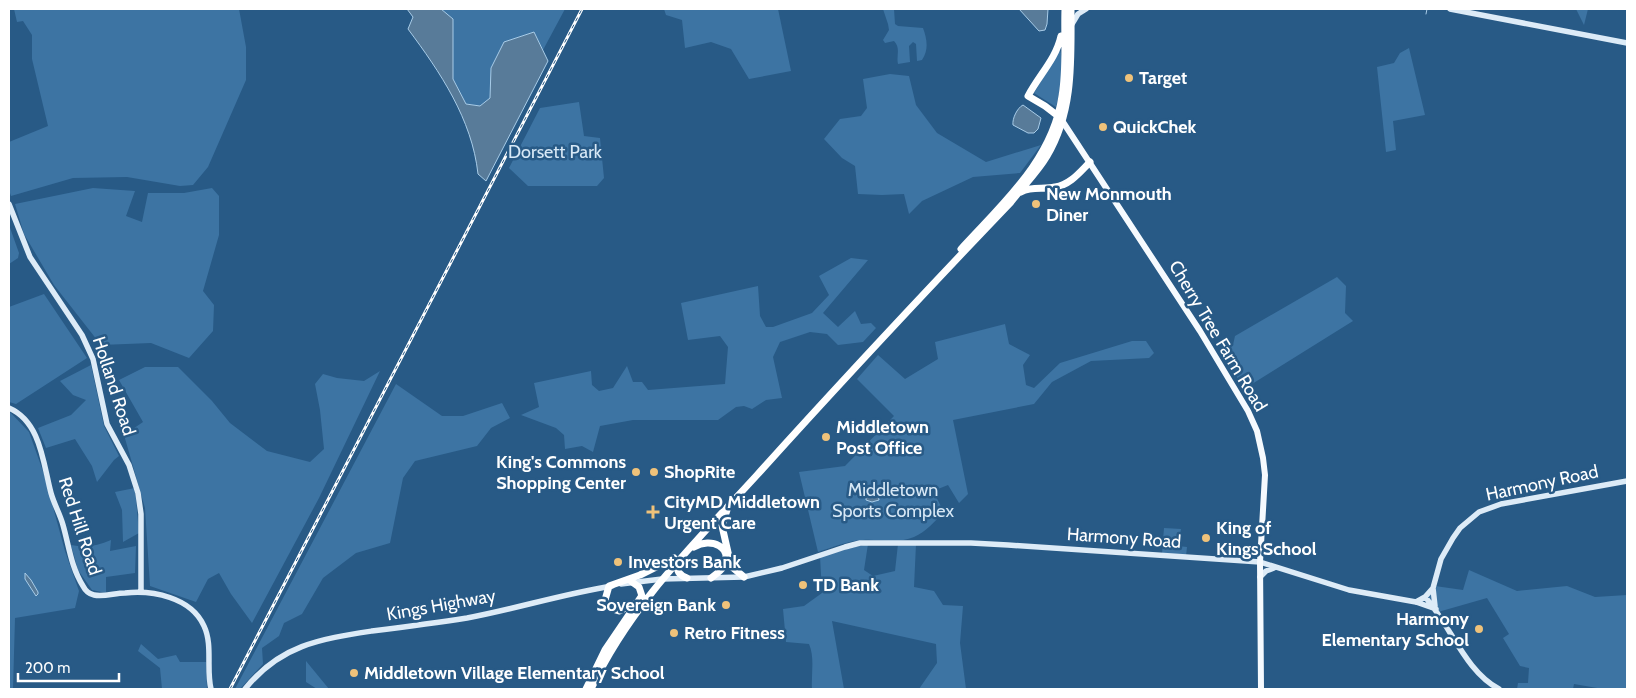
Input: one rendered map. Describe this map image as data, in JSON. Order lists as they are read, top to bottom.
{
  "streets": {
    "main road": ["Cherry Tree Farm Road"],
    "street": [
      "Holland Road",
      "Harmony Road",
      "Red Hill Road",
      "Kings Highway"
    ]
  },
  "crossings": [
    ["Cherry Tree Farm Road", "Harmony Road"],
    ["Holland Road", "Red Hill Road"],
    ["Harmony Road", "Kings Highway"]
  ],
  "parks": ["Dorsett Park", "Middletown Sports Complex"],
  "places": {
    "other": [
      "Target",
      "QuickChek",
      "New Monmouth Diner",
      "Middletown Post Office",
      "King's Commons Shopping Center",
      "ShopRite",
      "King of Kings School",
      "Investors Bank",
      "TD Bank",
      "Sovereign Bank",
      "Harmony Elementary School",
      "Retro Fitness",
      "Middletown Village Elementary School"
    ],
    "health": ["CityMD Middletown Urgent Care"]
  },
  "scale_bar": "200 m"
}
